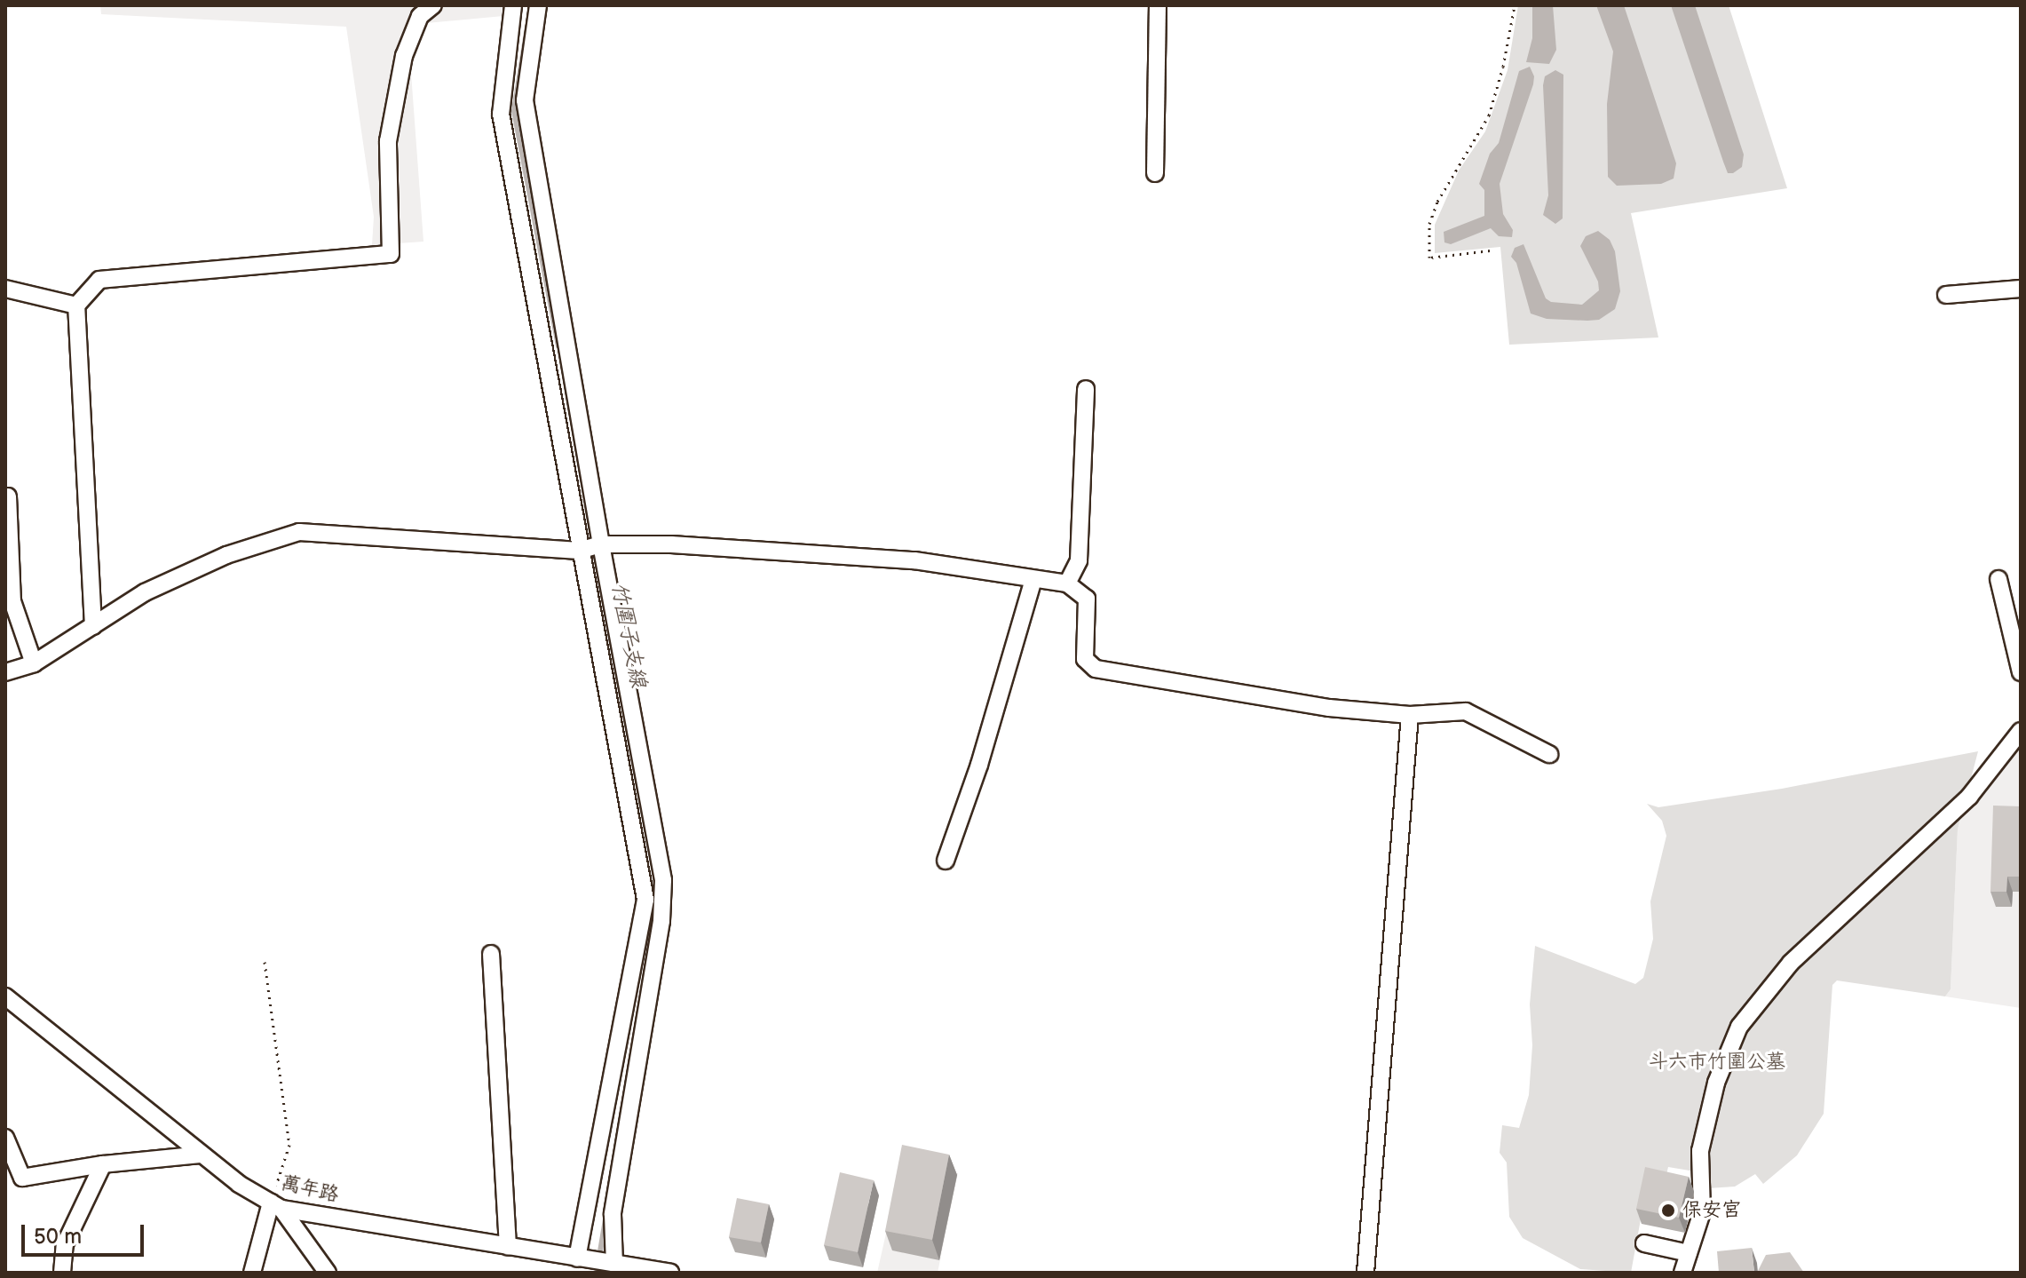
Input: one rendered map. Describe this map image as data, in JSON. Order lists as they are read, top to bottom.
{
  "streets": {
    "street": ["萬年路"]
  },
  "water": ["竹圍子支線"],
  "parks": ["斗六市竹圍公墓"],
  "places": ["保安宮"],
  "scale_bar": "50 m"
}
